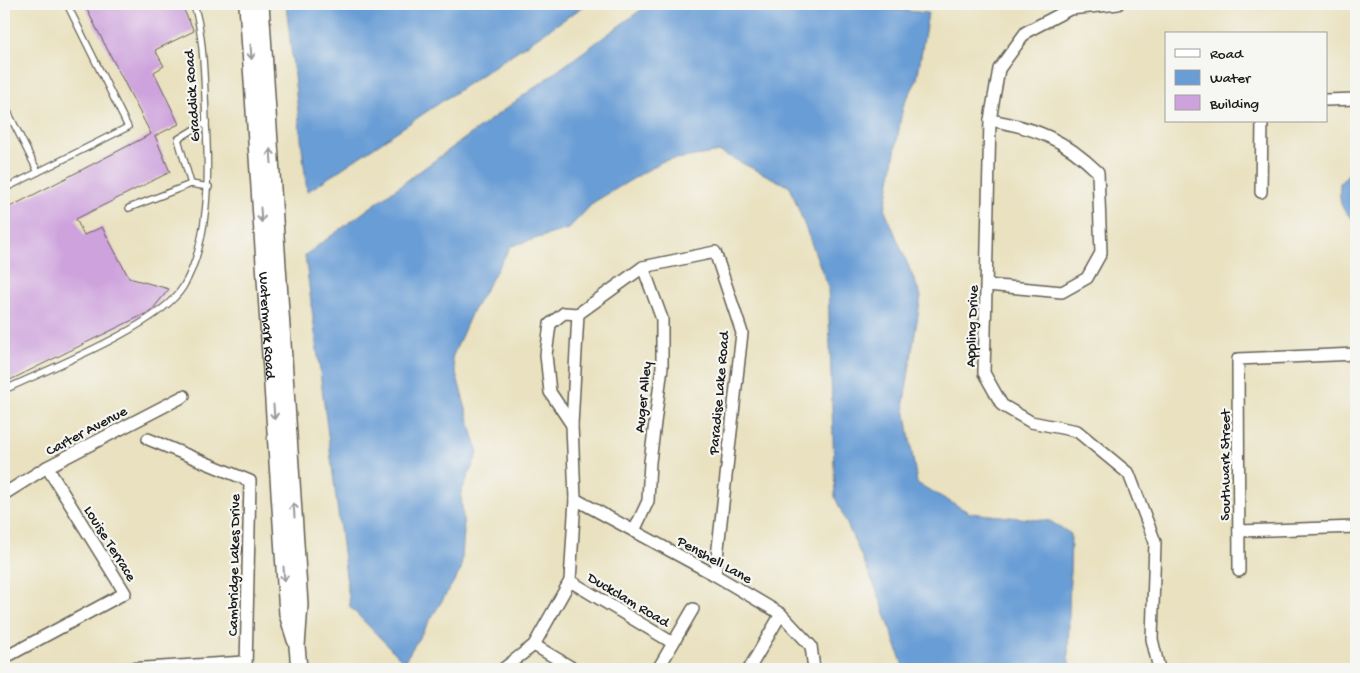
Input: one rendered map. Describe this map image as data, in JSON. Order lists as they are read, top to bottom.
{
  "streets": {
    "street": [
      "Watermark Road",
      "Appling Drive",
      "Paradise Lake Road",
      "Auger Alley",
      "Carter Avenue",
      "Southwark Street",
      "Louise Terrace",
      "Penshell Lane",
      "Cambridge Lakes Drive",
      "Duckclam Road"
    ],
    "lane": ["Graddick Road"]
  },
  "crossings": [
    ["Paradise Lake Road", "Auger Alley"],
    ["Paradise Lake Road", "Penshell Lane"],
    ["Auger Alley", "Penshell Lane"],
    ["Carter Avenue", "Louise Terrace"]
  ],
  "legend": ["Road", "Water", "Building"]
}
